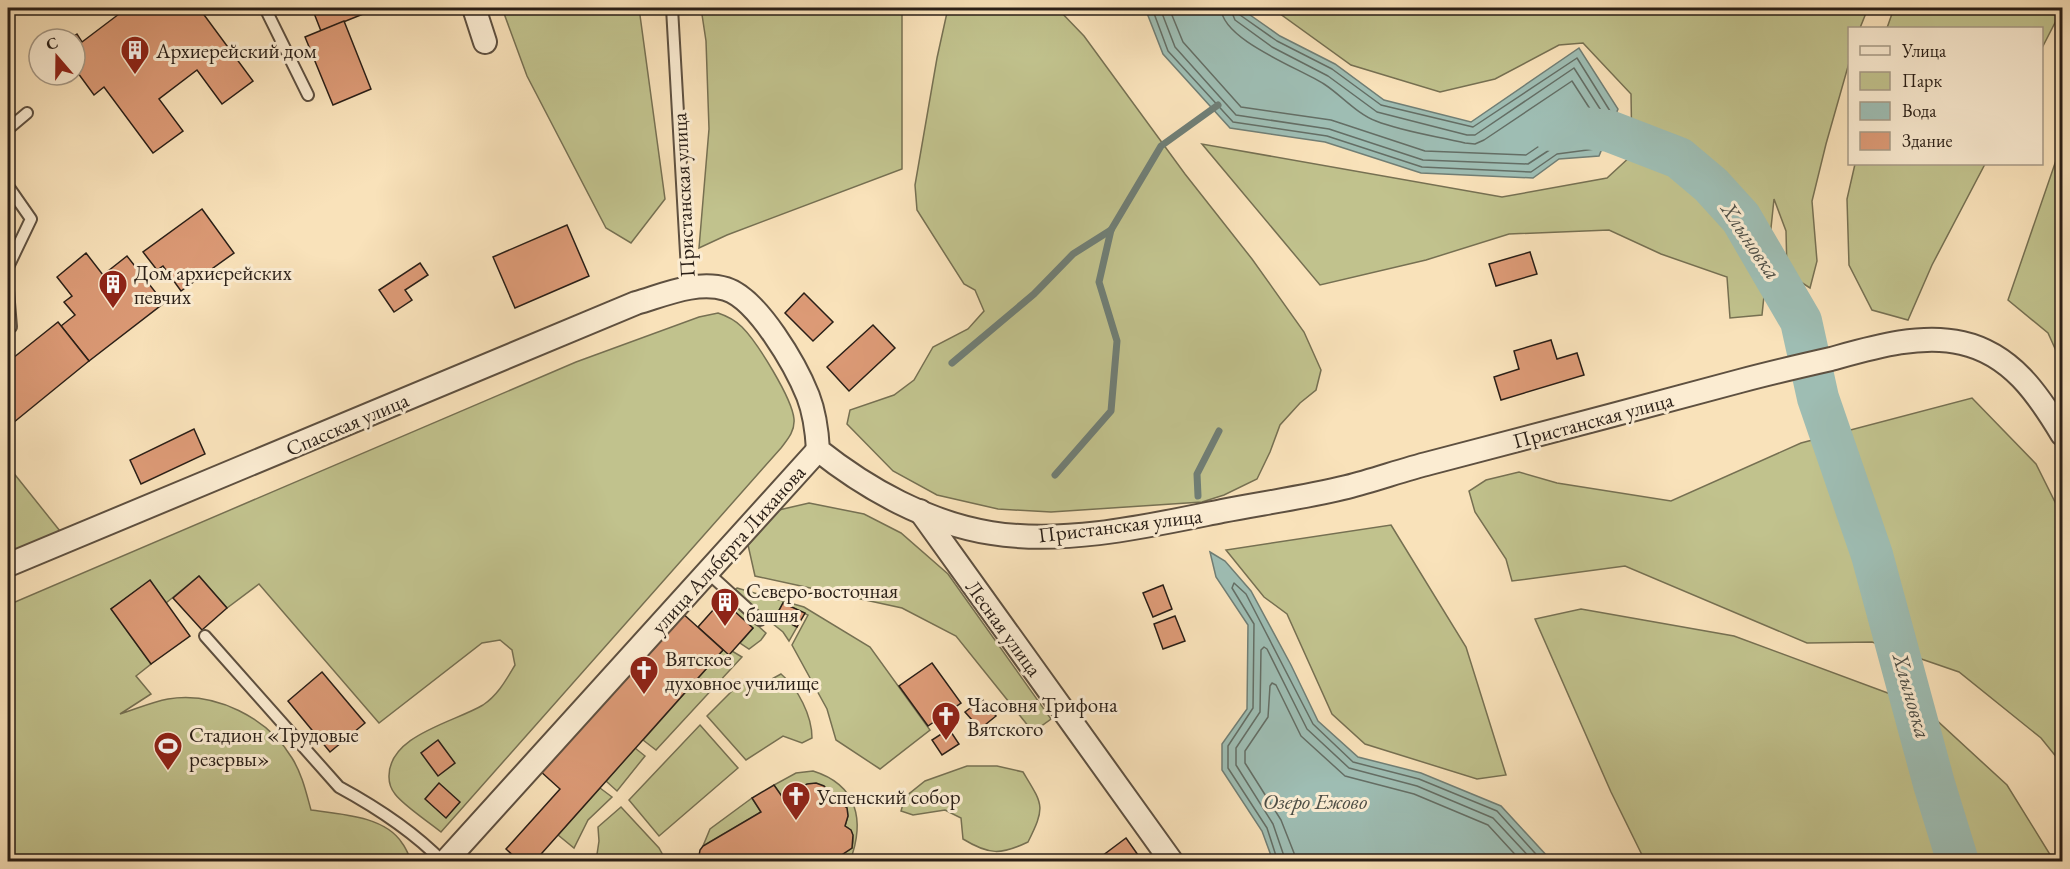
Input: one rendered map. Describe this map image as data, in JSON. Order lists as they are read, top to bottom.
{
  "streets": {
    "street": [
      "Пристанская улица",
      "Спасская улица",
      "улица Альберта Лиханова",
      "Лесная улица"
    ]
  },
  "crossings": [
    ["Пристанская улица", "Спасская улица"],
    ["Пристанская улица", "улица Альберта Лиханова"],
    ["Пристанская улица", "Лесная улица"]
  ],
  "water": ["Хлыновка", "Озеро Ежово"],
  "places": {
    "building": ["Архиерейский дом", "Дом архиерейских певчих", "Северо-восточная башня"],
    "church": ["Вятское духовное училище", "Часовня Трифона Вятского", "Успенский собор"],
    "sports": ["Стадион «Трудовые резервы»"]
  },
  "legend": [
    "Улица",
    "Парк",
    "Вода",
    "Здание"
  ],
  "north": "top"
}
